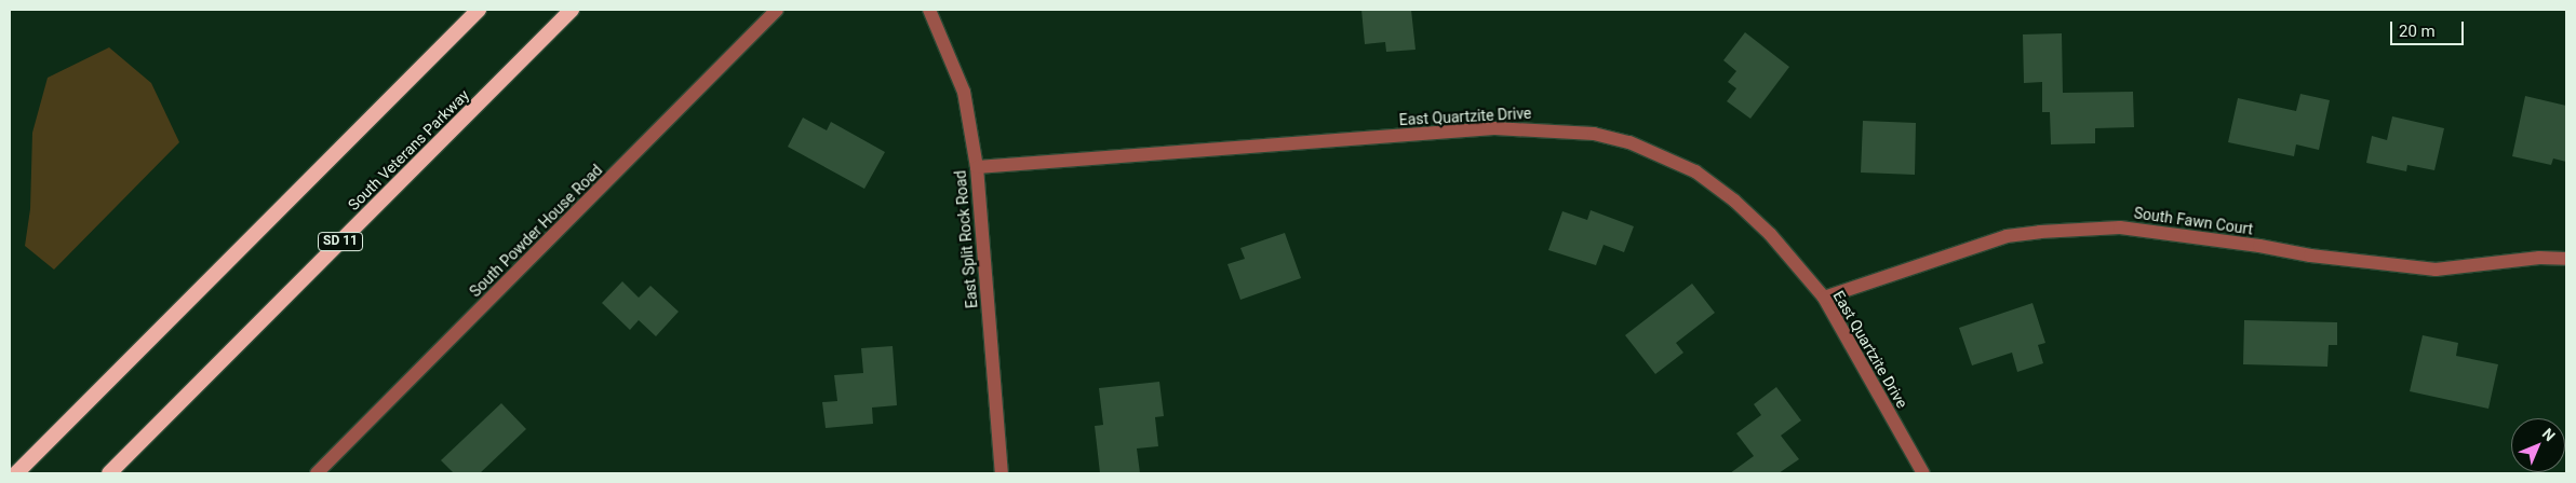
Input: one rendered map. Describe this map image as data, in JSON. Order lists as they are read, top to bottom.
{
  "streets": {
    "highway": ["South Veterans Parkway", "SD 11"],
    "street": [
      "East Quartzite Drive",
      "South Fawn Court",
      "South Powder House Road",
      "East Split Rock Road"
    ]
  },
  "crossings": [
    ["East Quartzite Drive", "South Fawn Court"],
    ["East Quartzite Drive", "East Split Rock Road"]
  ],
  "scale_bar": "20 m",
  "north": "top right"
}
